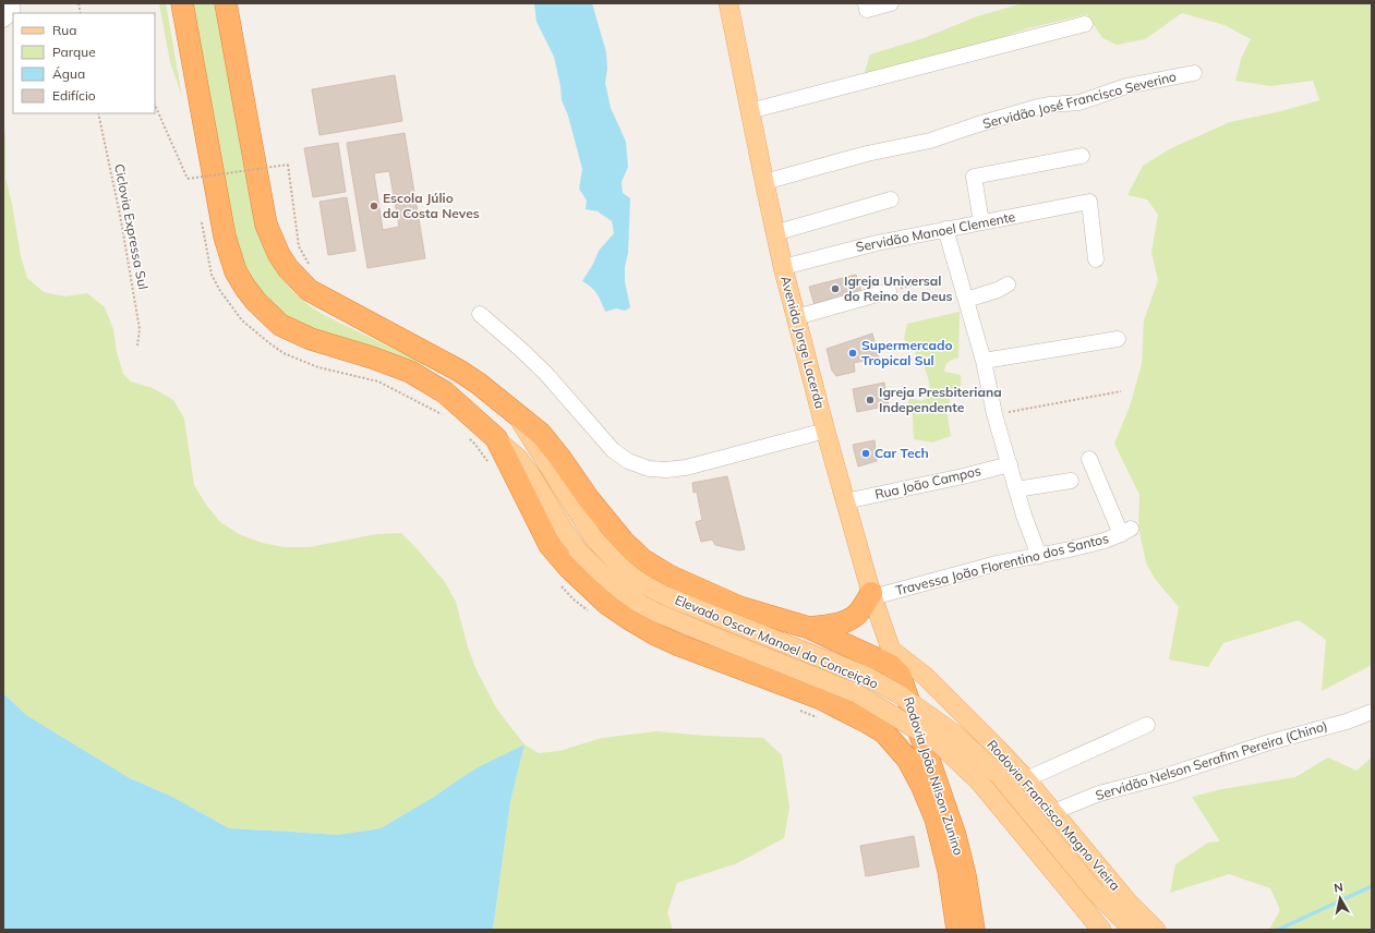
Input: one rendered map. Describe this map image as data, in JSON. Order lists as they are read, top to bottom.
{
  "streets": {
    "highway": ["Rodovia João Nilson Zunino"],
    "main road": ["Avenida Jorge Lacerda", "Elevado Oscar Manoel da Conceição", "Rodovia Francisco Magno Vieira"],
    "street": [
      "Servidão José Francisco Severino",
      "Servidão Manoel Clemente",
      "Rua João Campos",
      "Travessa João Florentino dos Santos",
      "Servidão Nelson Serafim Pereira (Chino)"
    ],
    "path": ["Ciclovia Expressa Sul"]
  },
  "crossings": [
    ["Servidão José Francisco Severino", "Avenida Jorge Lacerda"],
    ["Servidão Manoel Clemente", "Avenida Jorge Lacerda"],
    ["Avenida Jorge Lacerda", "Rua João Campos"],
    ["Avenida Jorge Lacerda", "Travessa João Florentino dos Santos"],
    ["Avenida Jorge Lacerda", "Rodovia João Nilson Zunino"],
    ["Avenida Jorge Lacerda", "Rodovia Francisco Magno Vieira"],
    ["Elevado Oscar Manoel da Conceição", "Rodovia João Nilson Zunino"],
    ["Servidão Nelson Serafim Pereira (Chino)", "Rodovia Francisco Magno Vieira"]
  ],
  "places": [
    "Escola Júlio da Costa Neves",
    "Igreja Universal do Reino de Deus",
    "Supermercado Tropical Sul",
    "Igreja Presbiteriana Independente",
    "Car Tech"
  ],
  "legend": [
    "Rua",
    "Parque",
    "Água",
    "Edifício"
  ],
  "north": "top"
}
